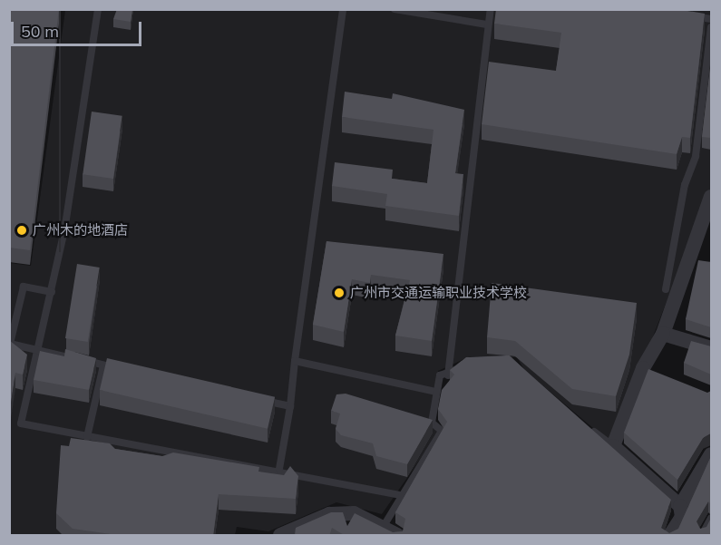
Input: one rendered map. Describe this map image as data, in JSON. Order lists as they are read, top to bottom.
{
  "places": ["广州木的地酒店", "广州市交通运输职业技术学校"],
  "scale_bar": "50 m"
}
